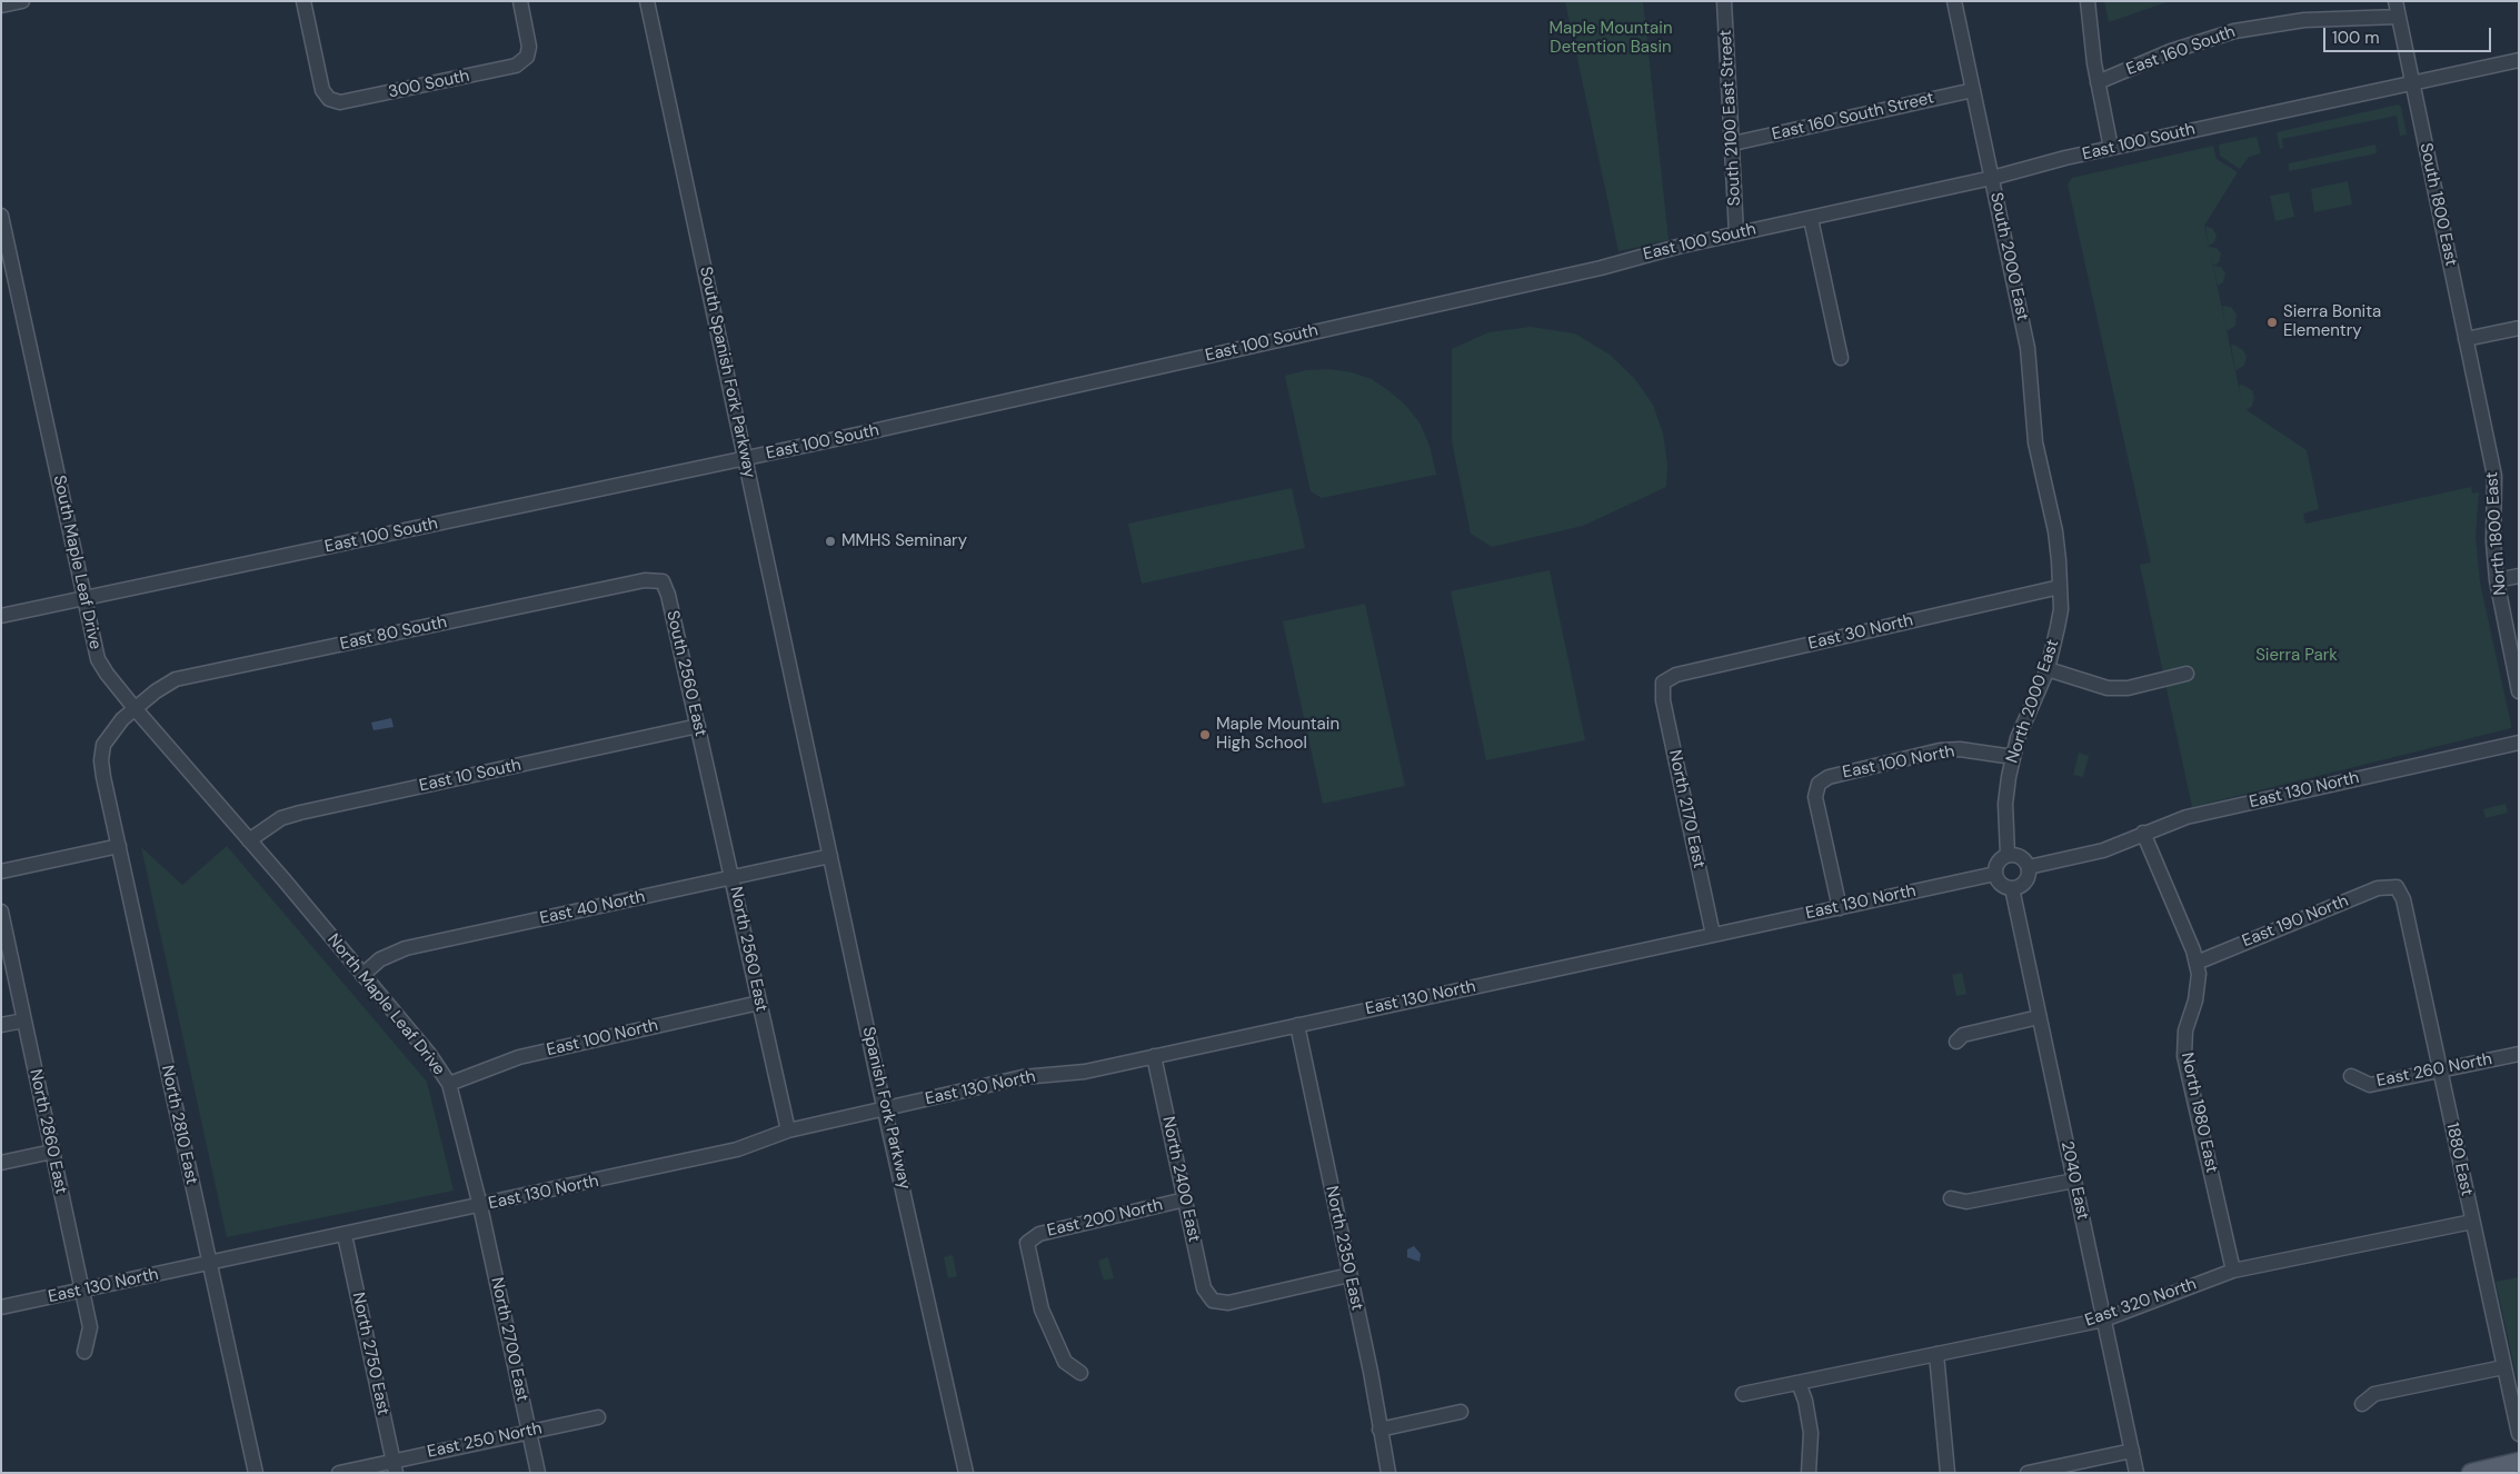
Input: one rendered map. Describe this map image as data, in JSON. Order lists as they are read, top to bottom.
{
  "streets": {
    "street": [
      "East 160 South",
      "300 South",
      "East 160 South Street",
      "South 2100 East Street",
      "East 100 South",
      "South 1800 East",
      "South 2000 East",
      "South Spanish Fork Parkway",
      "North 1800 East",
      "South Maple Leaf Drive",
      "East 30 North",
      "East 80 South",
      "South 2560 East",
      "North 2000 East",
      "East 100 North",
      "East 10 South",
      "East 130 North",
      "North 2170 East",
      "East 40 North",
      "East 190 North",
      "North 2560 East",
      "North Maple Leaf Drive",
      "East 260 North",
      "Spanish Fork Parkway",
      "North 1980 East",
      "North 2810 East",
      "North 2860 East",
      "1880 East",
      "North 2400 East",
      "2040 East",
      "East 200 North",
      "North 2350 East",
      "East 320 North",
      "North 2700 East",
      "North 2750 East",
      "East 250 North"
    ]
  },
  "crossings": [
    ["East 160 South", "South 1800 East"],
    ["East 160 South Street", "South 2100 East Street"],
    ["East 160 South Street", "South 2000 East"],
    ["South 2100 East Street", "East 100 South"],
    ["East 100 South", "South 1800 East"],
    ["East 100 South", "South 2000 East"],
    ["East 100 South", "South Spanish Fork Parkway"],
    ["East 100 South", "South Maple Leaf Drive"],
    ["South 1800 East", "North 1800 East"],
    ["South 2000 East", "North 2000 East"],
    ["South Spanish Fork Parkway", "Spanish Fork Parkway"],
    ["South Maple Leaf Drive", "East 80 South"],
    ["South Maple Leaf Drive", "East 10 South"],
    ["South Maple Leaf Drive", "North Maple Leaf Drive"],
    ["East 30 North", "North 2000 East"],
    ["East 30 North", "North 2170 East"],
    ["East 80 South", "South 2560 East"],
    ["East 80 South", "North 2810 East"],
    ["South 2560 East", "East 10 South"],
    ["South 2560 East", "North 2560 East"],
    ["North 2000 East", "East 100 North"],
    ["North 2000 East", "East 130 North"],
    ["North 2000 East", "2040 East"],
    ["East 100 North", "East 130 North"],
    ["East 100 North", "North 2560 East"],
    ["East 100 North", "North Maple Leaf Drive"],
    ["East 130 North", "North 2170 East"],
    ["East 130 North", "North 2560 East"],
    ["East 130 North", "North Maple Leaf Drive"],
    ["East 130 North", "Spanish Fork Parkway"],
    ["East 130 North", "North 1980 East"],
    ["East 130 North", "North 2810 East"],
    ["East 130 North", "North 2860 East"],
    ["East 130 North", "North 2400 East"],
    ["East 130 North", "2040 East"],
    ["East 130 North", "North 2350 East"],
    ["East 130 North", "North 2700 East"],
    ["East 130 North", "North 2750 East"],
    ["East 40 North", "North 2560 East"],
    ["East 40 North", "North Maple Leaf Drive"],
    ["East 40 North", "Spanish Fork Parkway"],
    ["East 190 North", "North 1980 East"],
    ["East 190 North", "1880 East"],
    ["North Maple Leaf Drive", "North 2700 East"],
    ["East 260 North", "1880 East"],
    ["North 1980 East", "East 320 North"],
    ["1880 East", "East 320 North"],
    ["North 2400 East", "East 200 North"],
    ["North 2400 East", "North 2350 East"],
    ["2040 East", "East 320 North"],
    ["North 2700 East", "East 250 North"],
    ["North 2750 East", "East 250 North"]
  ],
  "parks": ["Maple Mountain Detention Basin", "Sierra Park"],
  "places": ["Sierra Bonita Elementry", "MMHS Seminary", "Maple Mountain High School"],
  "scale_bar": "100 m"
}
